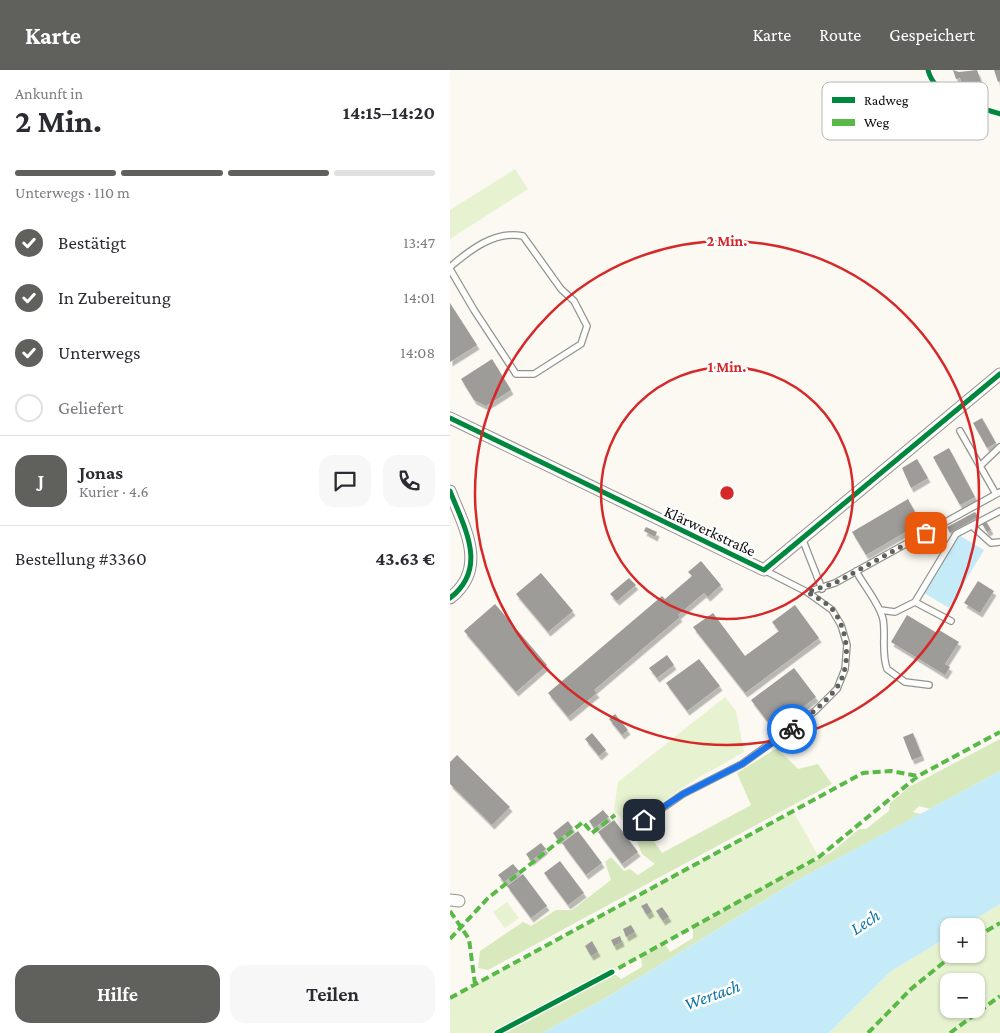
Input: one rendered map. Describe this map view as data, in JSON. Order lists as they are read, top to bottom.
{
  "streets": {
    "street": ["Klärwerkstraße"]
  },
  "water": ["Lech", "Wertach"],
  "legend": ["Radweg", "Weg"],
  "page": {
    "header": "Karte",
    "nav": ["Karte", "Route", "Gespeichert"],
    "heading": ["2 Min.", "Ankunft in", "14:15–14:20"],
    "panel": [
      "Jonas",
      "Kurier · 4.6",
      "Bestellung #3360",
      "43.63 €"
    ],
    "bar": "Unterwegs · 110 m",
    "list": [
      ["Bestätigt", "13:47"],
      ["In Zubereitung", "14:01"],
      ["Unterwegs", "14:08"],
      "Geliefert"
    ],
    "round": "J",
    "map_buttons": ["+", "−"],
    "buttons": ["Hilfe", "Teilen"]
  },
  "rings": ["2 Min.", "1 Min."]
}
